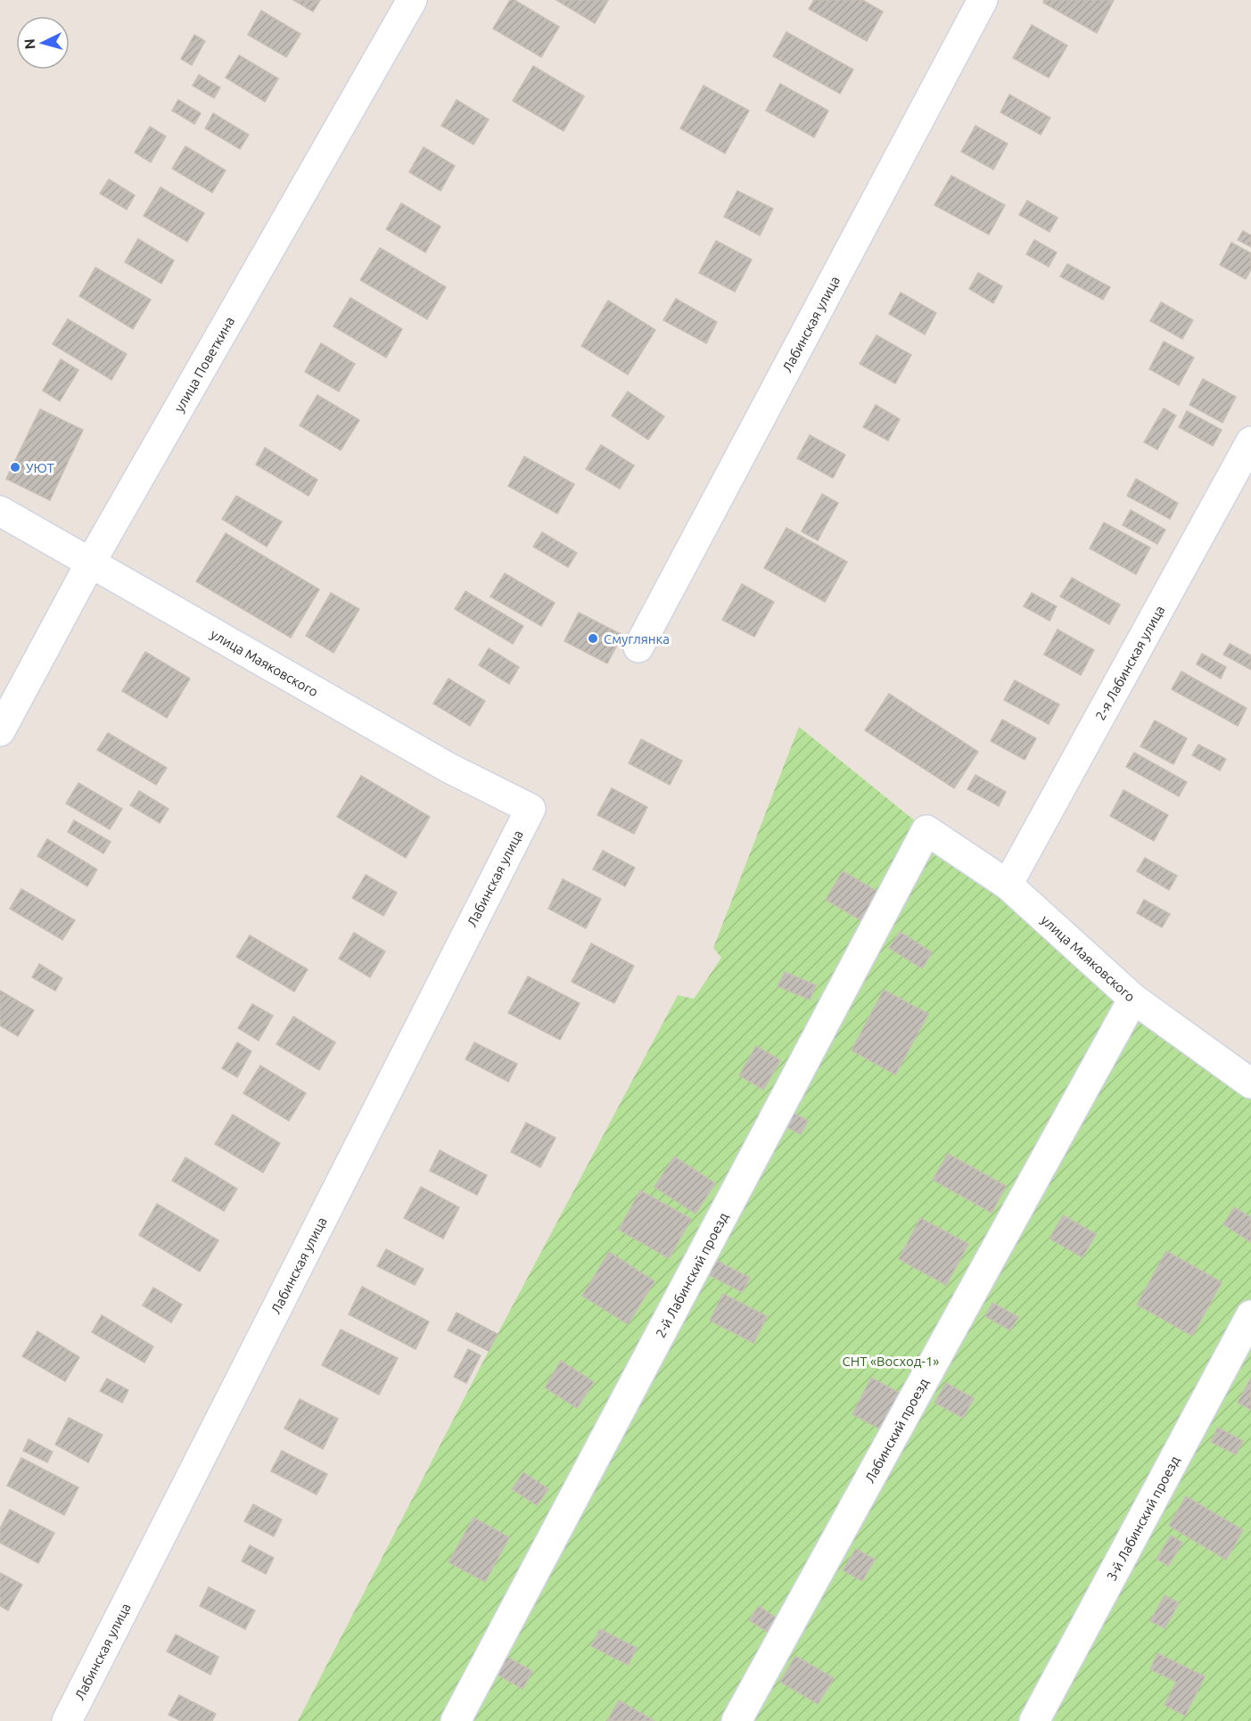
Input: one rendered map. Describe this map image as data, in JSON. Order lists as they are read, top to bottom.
{
  "streets": {
    "street": [
      "Лабинская улица",
      "улица Поветкина",
      "улица Маяковского",
      "2-я Лабинская улица",
      "2-й Лабинский проезд",
      "Лабинский проезд",
      "3-й Лабинский проезд"
    ]
  },
  "crossings": [
    ["Лабинская улица", "улица Маяковского"],
    ["улица Поветкина", "улица Маяковского"],
    ["улица Маяковского", "2-я Лабинская улица"],
    ["улица Маяковского", "2-й Лабинский проезд"],
    ["улица Маяковского", "Лабинский проезд"]
  ],
  "parks": ["СНТ «Восход-1»"],
  "places": ["УЮТ", "Смуглянка"],
  "north": "left"
}
